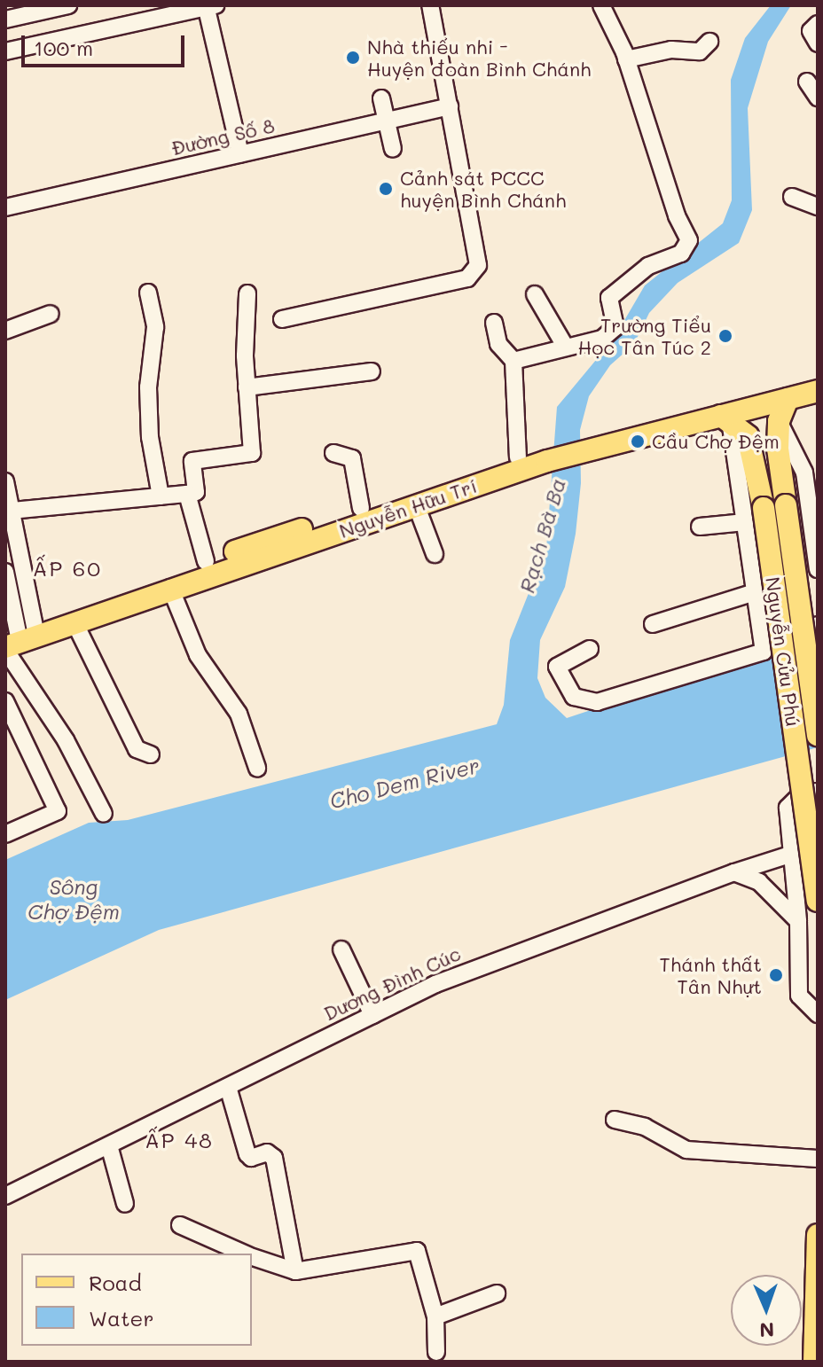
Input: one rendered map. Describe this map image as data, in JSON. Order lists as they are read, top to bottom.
{
  "streets": {
    "main road": ["Nguyễn Hữu Trí", "Nguyễn Cửu Phú"],
    "street": ["Đường Số 8", "Dương Đình Cúc"]
  },
  "crossings": [
    ["Nguyễn Hữu Trí", "Nguyễn Cửu Phú"]
  ],
  "districts": ["ẤP 60", "ẤP 48"],
  "water": ["Rạch Bà Ba", "Cho Dem River", "Sông Chợ Đệm"],
  "places": [
    "Nhà thiếu nhi - Huyện đoàn Bình Chánh",
    "Cảnh sát PCCC huyện Bình Chánh",
    "Trường Tiểu Học Tân Túc 2",
    "Cầu Chợ Đệm",
    "Thánh thất Tân Nhựt"
  ],
  "legend": ["Road", "Water"],
  "scale_bar": "100 m",
  "north": "bottom"
}
